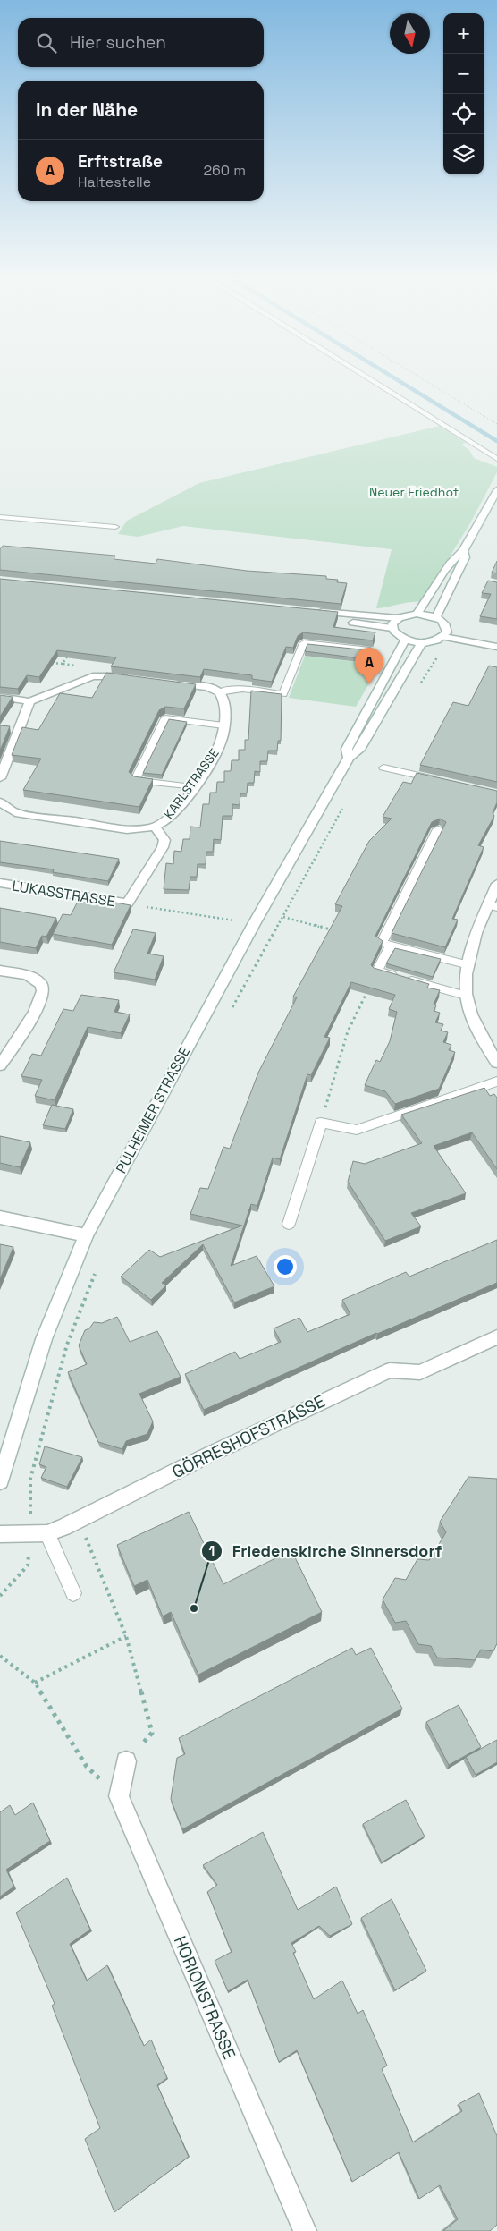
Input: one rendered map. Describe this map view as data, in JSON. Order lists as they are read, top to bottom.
{
  "streets": {
    "street": [
      "KARLSTRASSE",
      "LUKASSTRASSE",
      "PULHEIMER STRASSE",
      "GÖRRESHOFSTRASSE",
      "HORIONSTRASSE"
    ]
  },
  "crossings": [
    ["KARLSTRASSE", "LUKASSTRASSE"]
  ],
  "parks": ["Neuer Friedhof"],
  "places": ["Friedenskirche Sinnersdorf"],
  "north": "bottom",
  "page": {
    "map_buttons": ["+", "−"],
    "search": "Hier suchen",
    "heading": "In der Nähe",
    "list": [
      {
        "mark": "A",
        "name": "Erftstraße",
        "note": "Haltestelle",
        "value": "260 m"
      }
    ],
    "pins": "A"
  }
}
